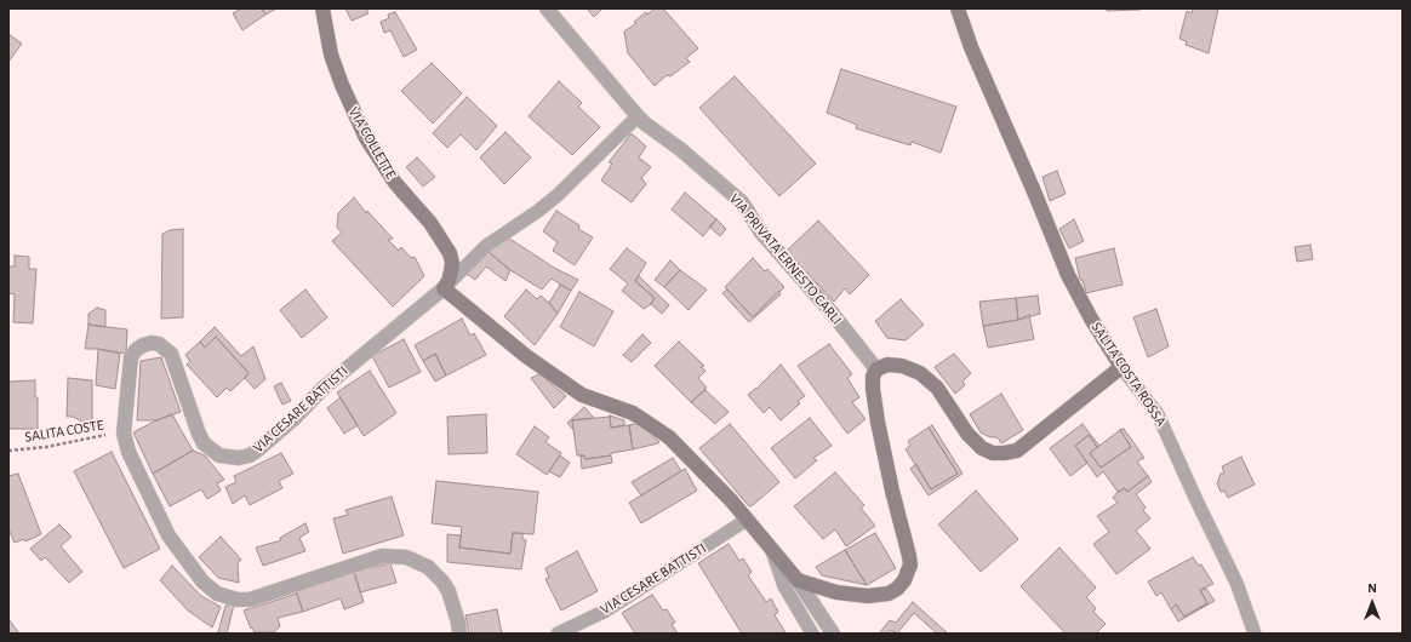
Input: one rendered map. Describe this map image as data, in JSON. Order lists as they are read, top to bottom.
{
  "streets": {
    "street": [
      "VIA COLLETTE",
      "VIA PRIVATA ERNESTO CARLI",
      "SALITA COSTA ROSSA",
      "VIA CESARE BATTISTI"
    ],
    "path": ["SALITA COSTE"]
  },
  "crossings": [
    ["VIA COLLETTE", "VIA CESARE BATTISTI"],
    ["VIA PRIVATA ERNESTO CARLI", "VIA CESARE BATTISTI"],
    ["VIA CESARE BATTISTI", "SALITA COSTE"]
  ],
  "north": "top"
}
